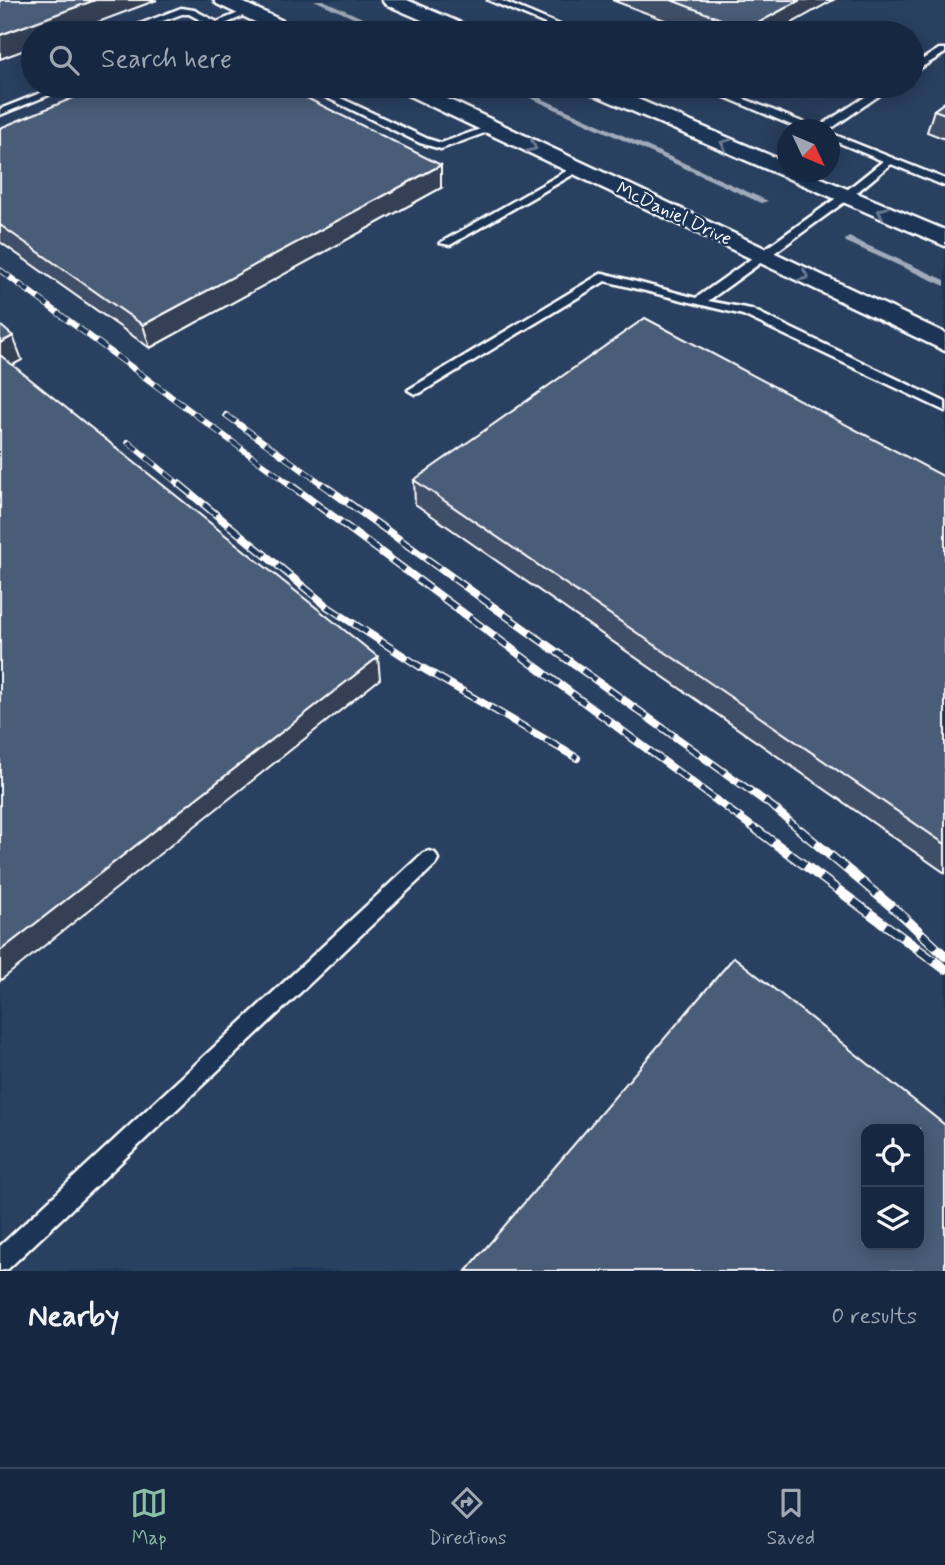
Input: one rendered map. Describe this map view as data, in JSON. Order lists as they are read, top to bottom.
{
  "streets": {
    "street": ["McDaniel Drive"]
  },
  "north": "bottom right",
  "page": {
    "search": "Search here",
    "heading": ["Nearby", "0 results"],
    "nav": ["Map", "Directions", "Saved"]
  }
}
